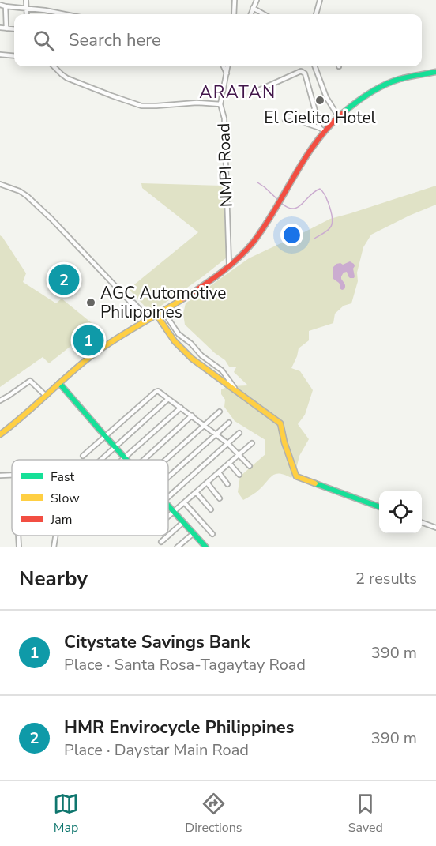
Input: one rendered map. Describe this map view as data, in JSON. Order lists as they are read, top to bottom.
{
  "streets": {
    "street": ["NMPI Road"]
  },
  "districts": ["ARATAN"],
  "places": ["El Cielito Hotel", "AGC Automotive Philippines"],
  "legend": ["Fast", "Slow", "Jam"],
  "page": {
    "search": "Search here",
    "pins": ["2", "1"],
    "heading": ["Nearby", "2 results"],
    "list": [
      {
        "mark": "1",
        "name": "Citystate Savings Bank",
        "note": "Place · Santa Rosa-Tagaytay Road",
        "value": "390 m"
      },
      {
        "mark": "2",
        "name": "HMR Envirocycle Philippines",
        "note": "Place · Daystar Main Road",
        "value": "390 m"
      }
    ],
    "nav": ["Map", "Directions", "Saved"]
  }
}
